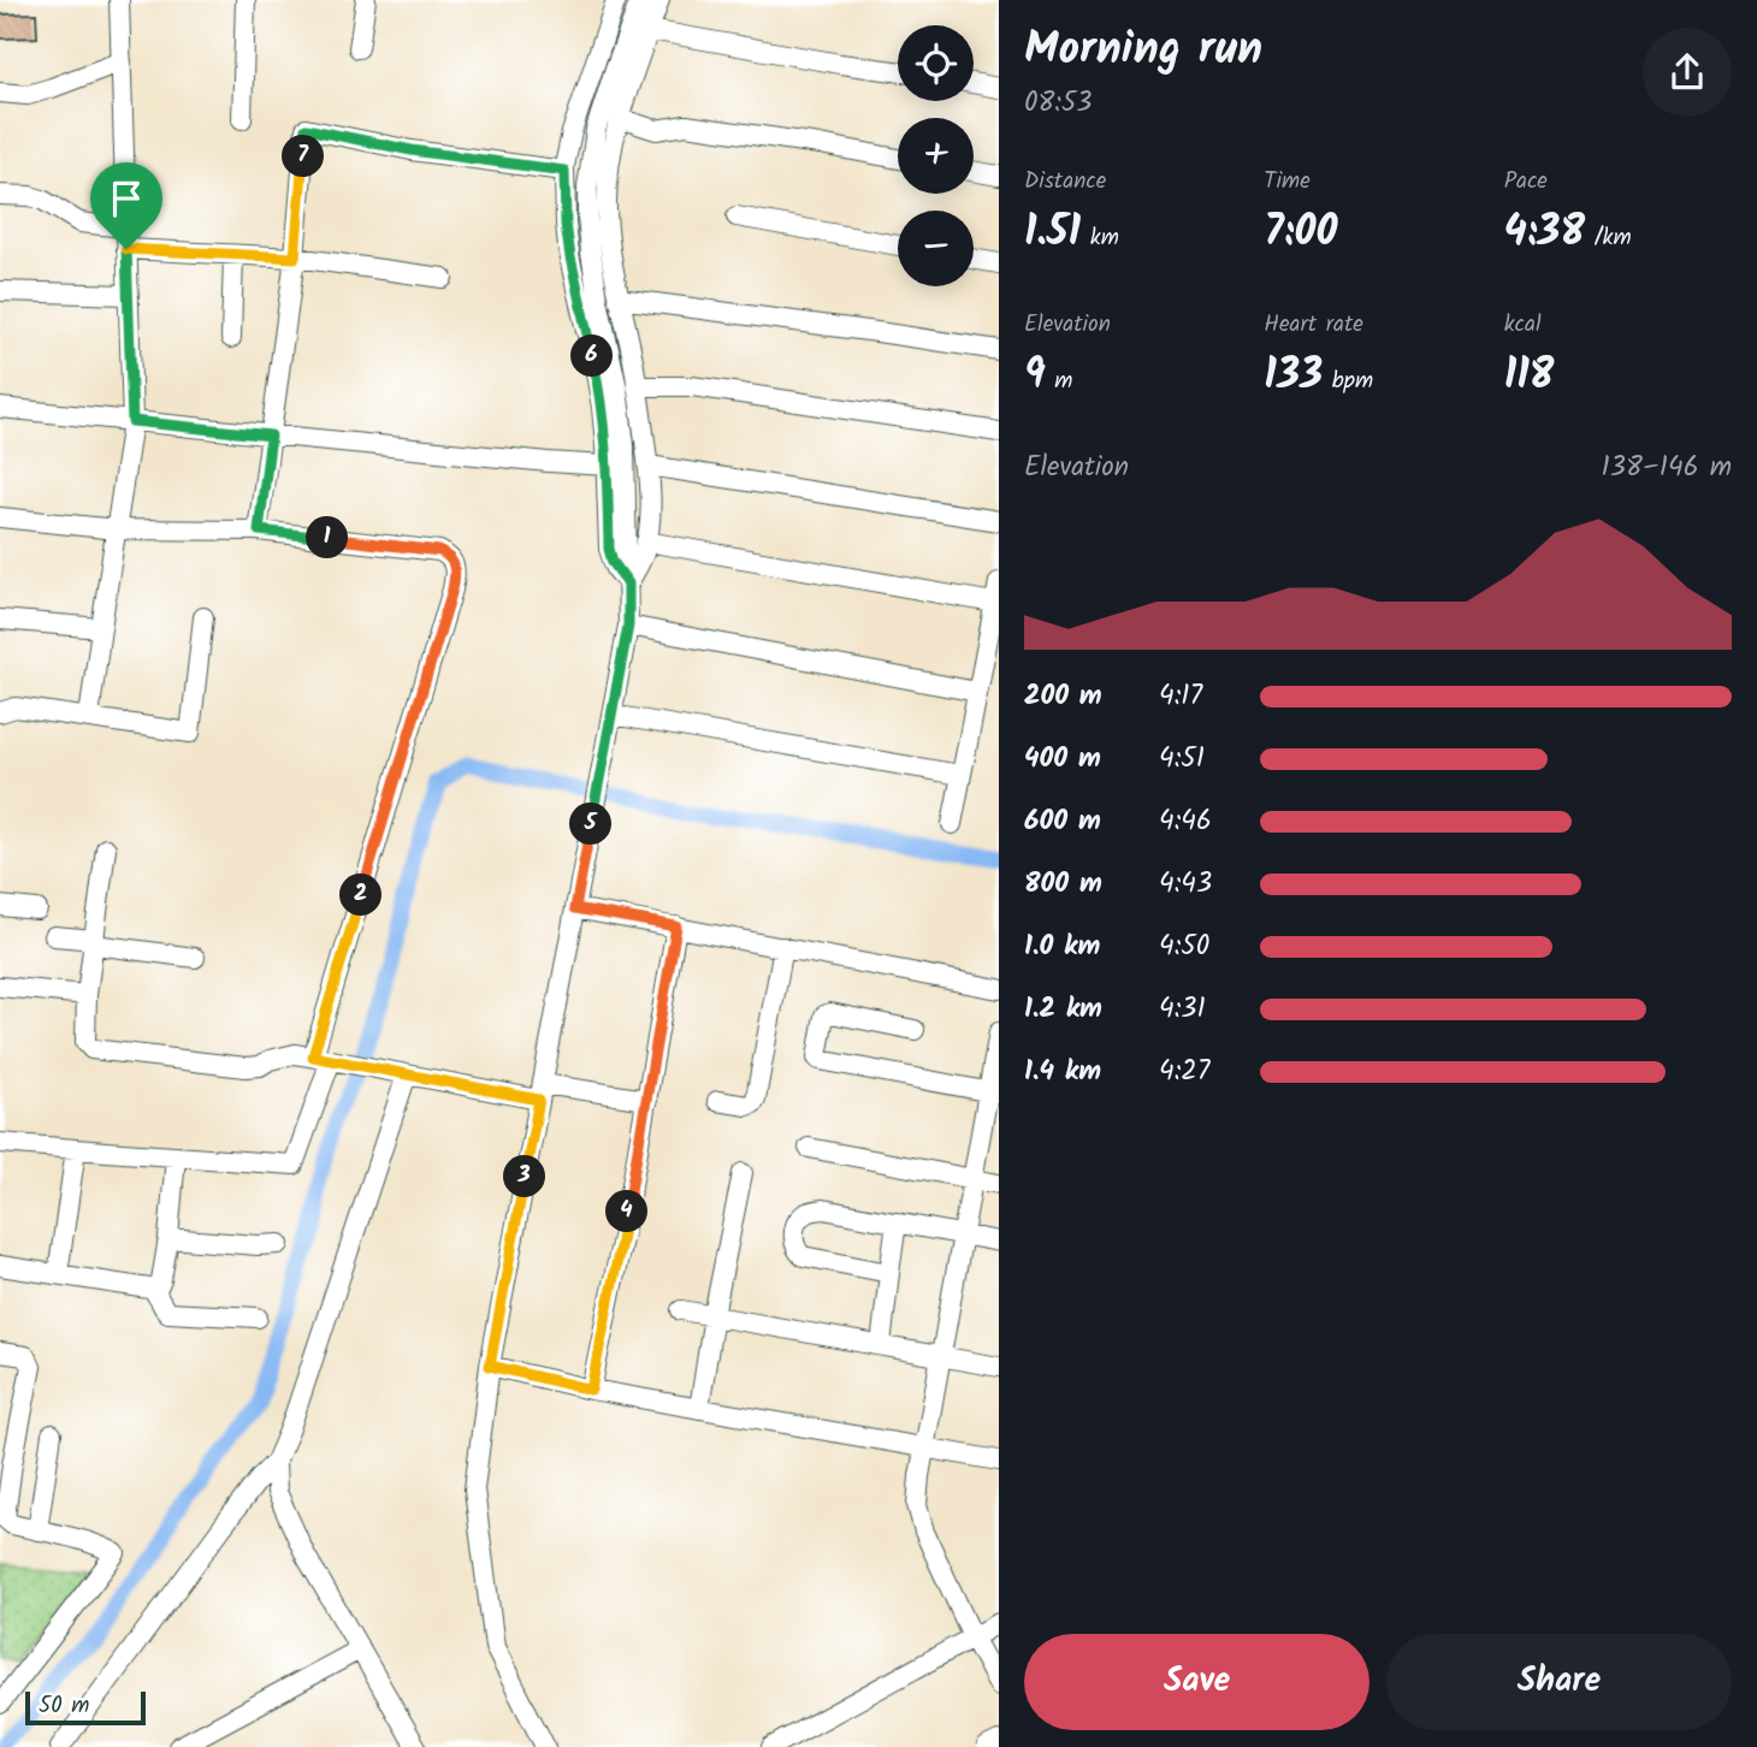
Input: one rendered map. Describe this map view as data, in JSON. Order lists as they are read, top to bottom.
{
  "scale_bar": "50 m",
  "page": {
    "heading": ["Morning run", "08:53"],
    "map_buttons": ["+", "−"],
    "pins": [
      "7",
      "6",
      "1",
      "5",
      "2",
      "3",
      "4"
    ],
    "stats": [
      ["Distance", "1.51 km"],
      ["Time", "7:00"],
      ["Pace", "4:38 /km"],
      ["Elevation", "9 m"],
      ["Heart rate", "133 bpm"],
      ["kcal", "118"]
    ],
    "chart": ["Elevation", "138–146 m"],
    "list": [
      {
        "name": "200 m",
        "note": "4:17"
      },
      {
        "name": "400 m",
        "note": "4:51"
      },
      {
        "name": "600 m",
        "note": "4:46"
      },
      {
        "name": "800 m",
        "note": "4:43"
      },
      {
        "name": "1.0 km",
        "note": "4:50"
      },
      {
        "name": "1.2 km",
        "note": "4:31"
      },
      {
        "name": "1.4 km",
        "note": "4:27"
      }
    ],
    "buttons": ["Save", "Share"],
    "scale": "50 m"
  }
}
